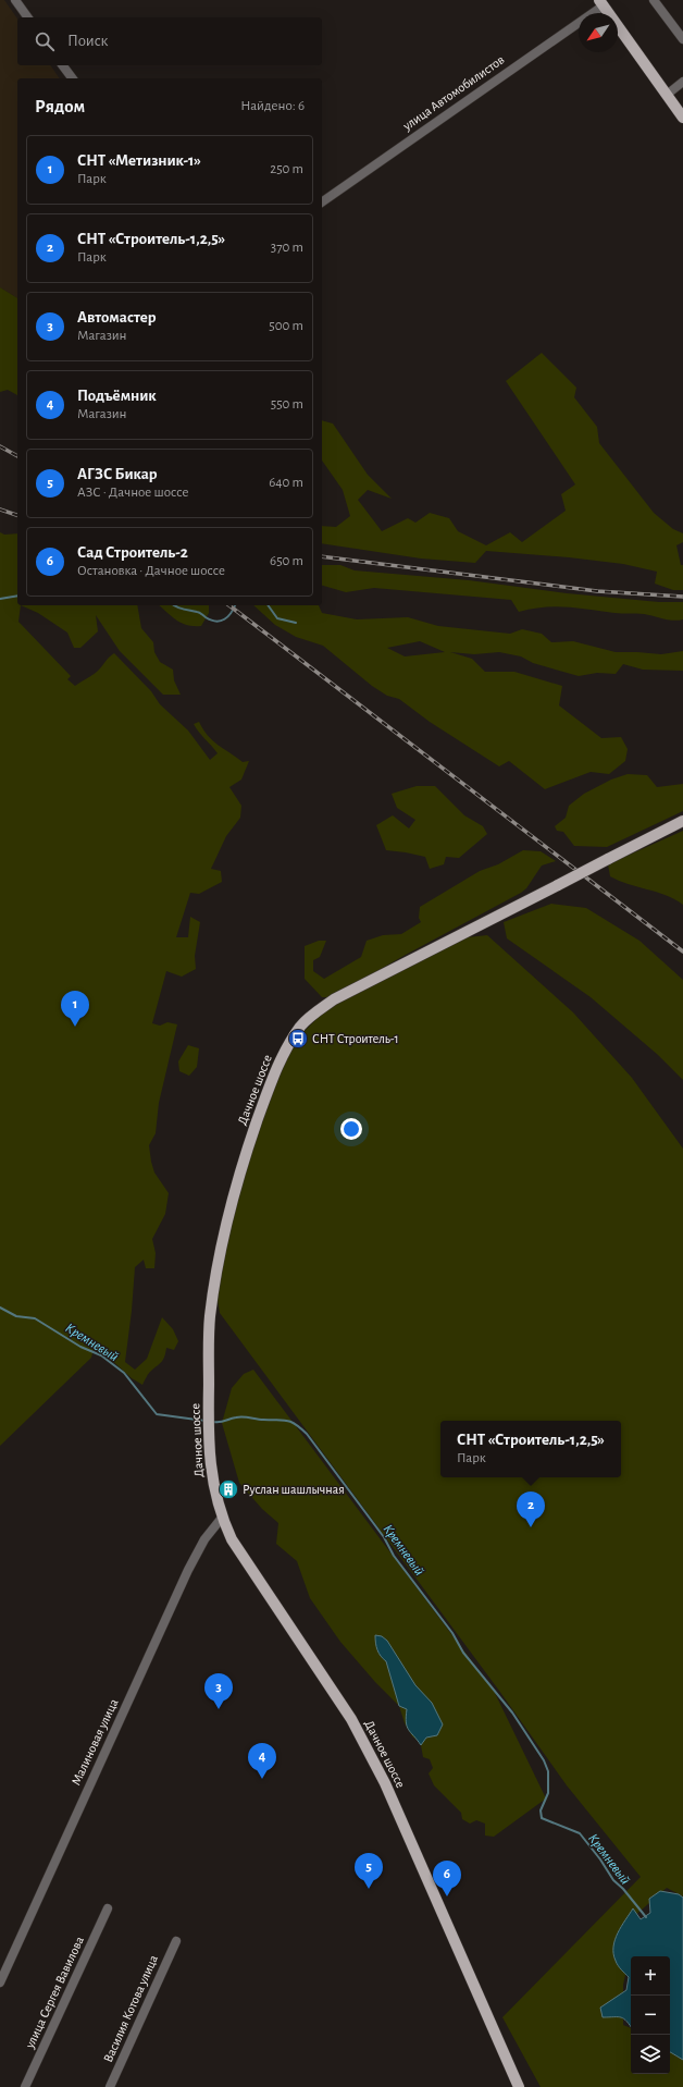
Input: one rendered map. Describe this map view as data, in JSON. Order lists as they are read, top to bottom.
{
  "streets": {
    "main road": ["Дачное шоссе"],
    "street": [
      "улица Автомобилистов",
      "Малиновая улица",
      "улица Сергея Вавилова",
      "Василия Котова улица"
    ]
  },
  "crossings": [
    ["Дачное шоссе", "Малиновая улица"]
  ],
  "water": ["Кремневый"],
  "places": {
    "bus stop": ["СНТ Строитель-1"],
    "building": ["Руслан шашлычная"]
  },
  "north": "bottom left",
  "page": {
    "search": "Поиск",
    "heading": ["Рядом", "Найдено: 6"],
    "list": [
      {
        "mark": "1",
        "name": "СНТ «Метизник-1»",
        "note": "Парк",
        "value": "250 m"
      },
      {
        "mark": "2",
        "name": "СНТ «Строитель-1,2,5»",
        "note": "Парк",
        "value": "370 m"
      },
      {
        "mark": "3",
        "name": "Автомастер",
        "note": "Магазин",
        "value": "500 m"
      },
      {
        "mark": "4",
        "name": "Подъёмник",
        "note": "Магазин",
        "value": "550 m"
      },
      {
        "mark": "5",
        "name": "АГЗС Бикар",
        "note": "АЗС · Дачное шоссе",
        "value": "640 m"
      },
      {
        "mark": "6",
        "name": "Сад Строитель-2",
        "note": "Остановка · Дачное шоссе",
        "value": "650 m"
      }
    ],
    "pins": [
      "1",
      "2",
      "3",
      "4",
      "5",
      "6"
    ],
    "popup": ["СНТ «Строитель-1,2,5»", "Парк"],
    "map_buttons": ["+", "−"]
  }
}
